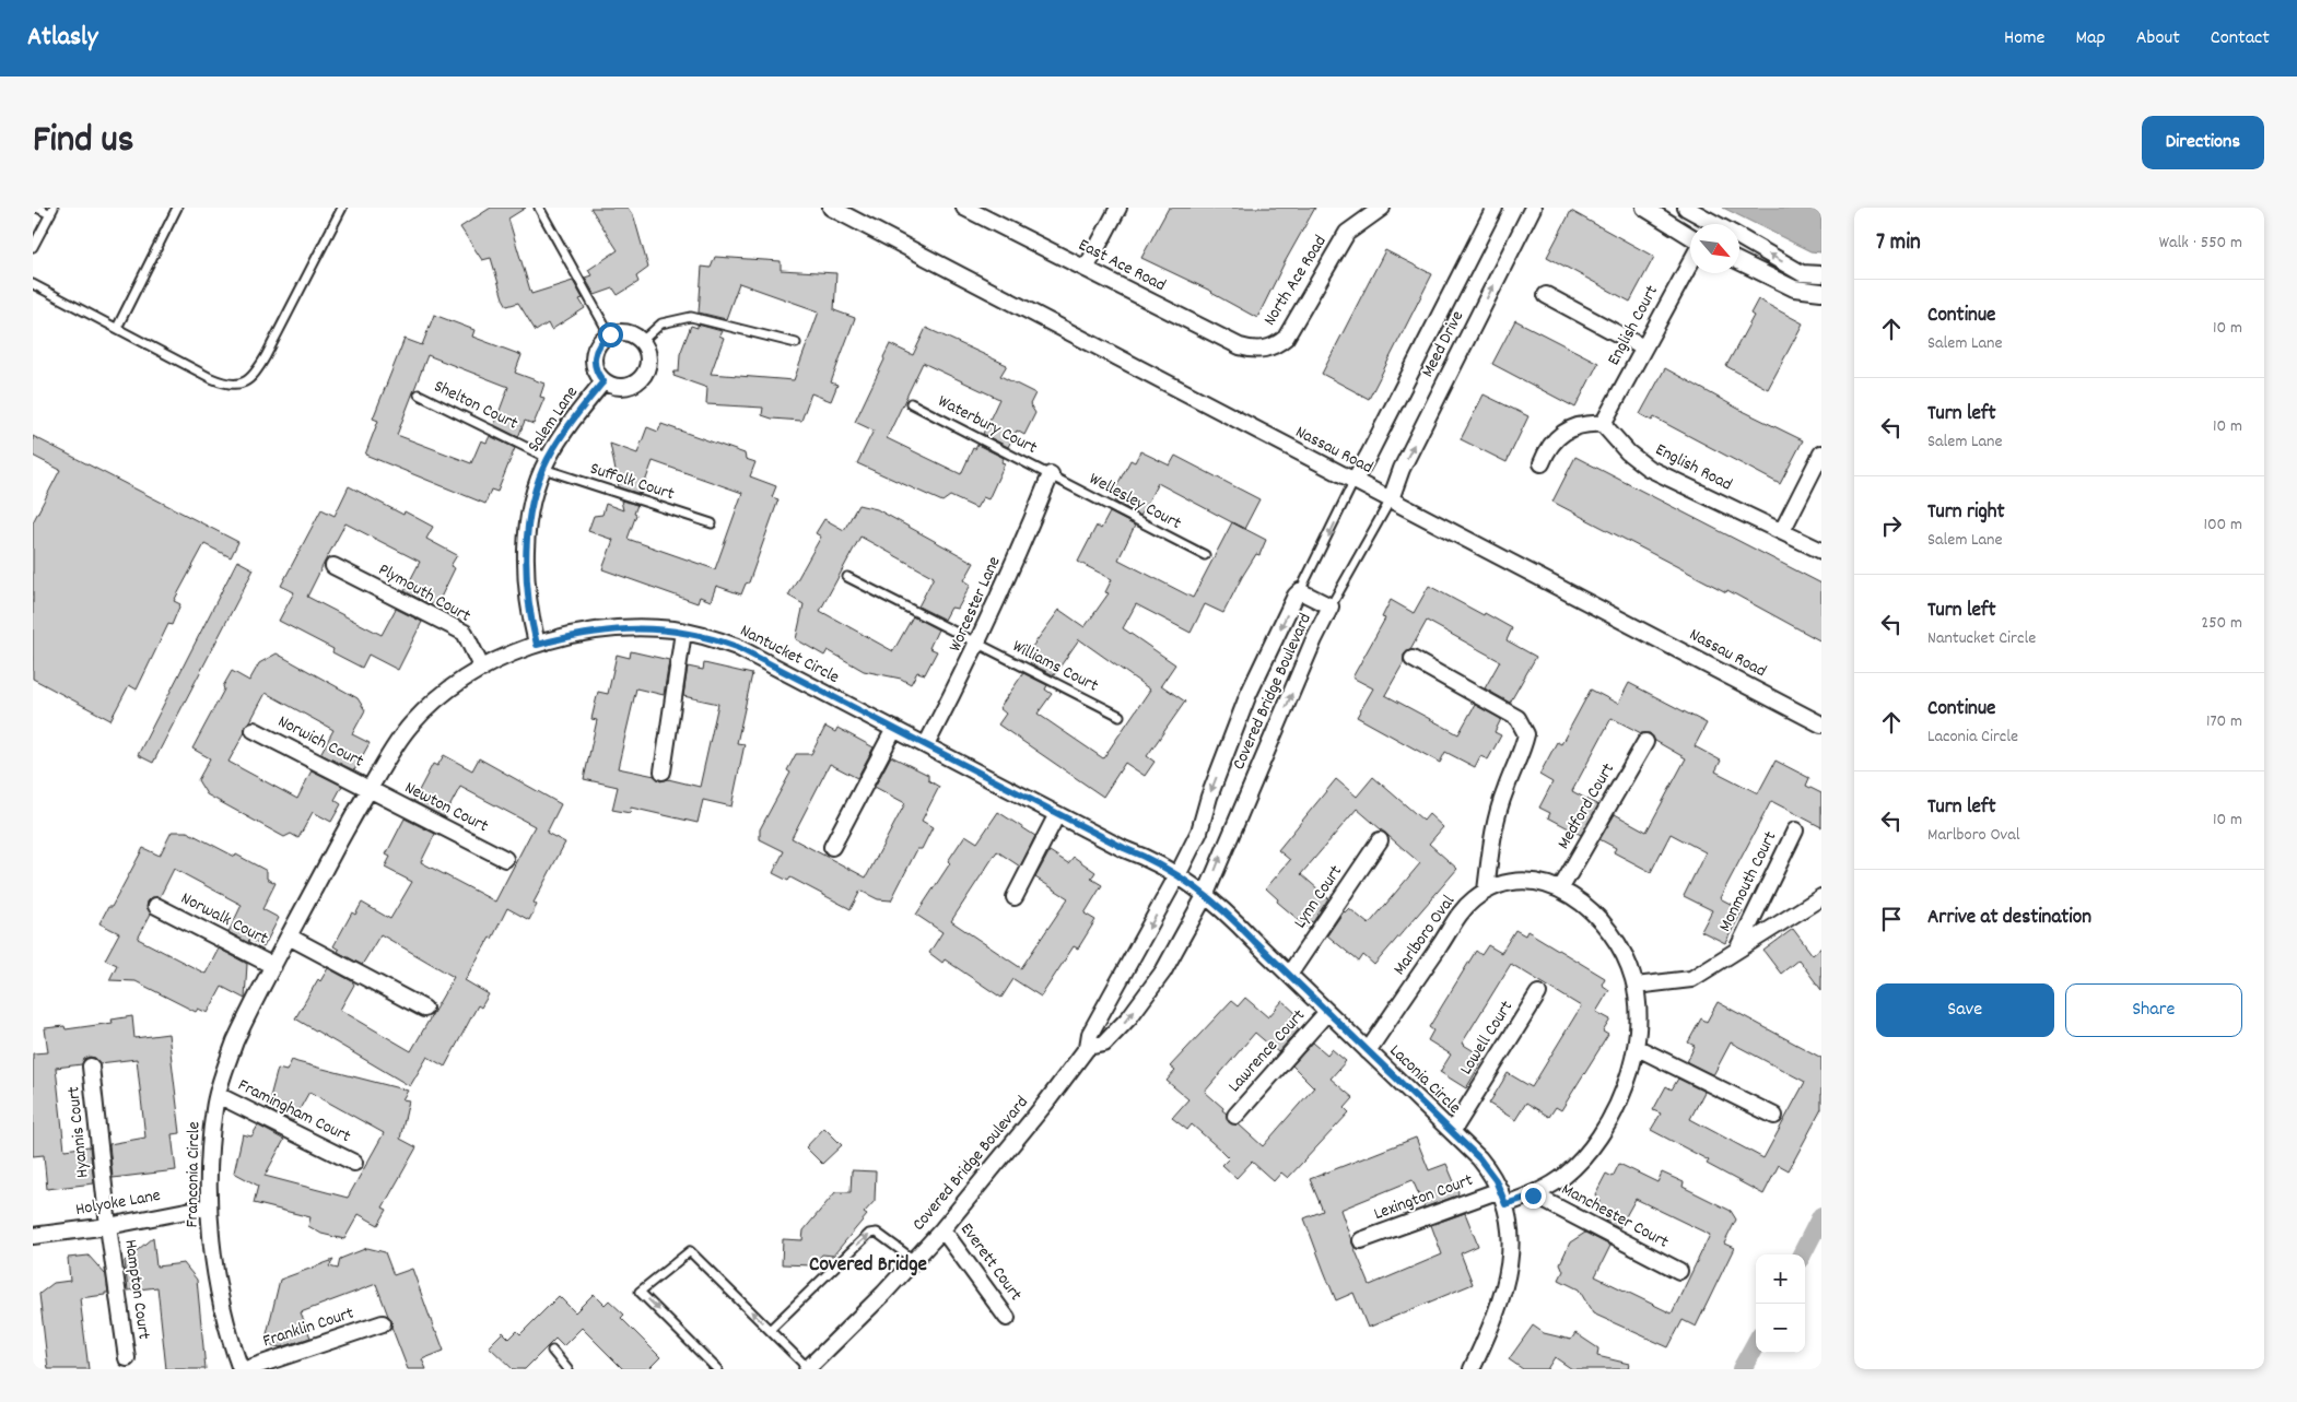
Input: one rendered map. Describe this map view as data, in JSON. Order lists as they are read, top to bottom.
{
  "streets": {
    "street": [
      "East Ace Road",
      "North Ace Road",
      "English Court",
      "Meed Drive",
      "Salem Lane",
      "Nassau Road",
      "English Road",
      "Plymouth Court",
      "Worcester Lane",
      "Nantucket Circle",
      "Covered Bridge Boulevard",
      "Norwich Court",
      "Medford Court",
      "Newton Court",
      "Monmouth Court",
      "Lynn Court",
      "Norwalk Court",
      "Marlboro Oval",
      "Lowell Court",
      "Lawrence Court",
      "Laconia Circle",
      "Framingham Court",
      "Hyannis Court",
      "Franconia Circle",
      "Lexington Court",
      "Holyoke Lane",
      "Manchester Court",
      "Everett Court",
      "Hampton Court",
      "Franklin Court"
    ],
    "lane": [
      "Shelton Court",
      "Waterbury Court",
      "Suffolk Court",
      "Wellesley Court",
      "Williams Court"
    ]
  },
  "crossings": [
    ["East Ace Road", "North Ace Road"],
    ["English Court", "English Road"],
    ["Meed Drive", "Nassau Road"],
    ["Shelton Court", "Salem Lane"],
    ["Shelton Court", "Suffolk Court"],
    ["Salem Lane", "Suffolk Court"],
    ["Salem Lane", "Nantucket Circle"],
    ["Waterbury Court", "Wellesley Court"],
    ["Waterbury Court", "Worcester Lane"],
    ["Wellesley Court", "Worcester Lane"],
    ["Plymouth Court", "Nantucket Circle"],
    ["Worcester Lane", "Nantucket Circle"],
    ["Worcester Lane", "Williams Court"],
    ["Nantucket Circle", "Covered Bridge Boulevard"],
    ["Nantucket Circle", "Norwich Court"],
    ["Nantucket Circle", "Newton Court"],
    ["Nantucket Circle", "Laconia Circle"],
    ["Nantucket Circle", "Franconia Circle"],
    ["Covered Bridge Boulevard", "Laconia Circle"],
    ["Covered Bridge Boulevard", "Everett Court"],
    ["Norwich Court", "Newton Court"],
    ["Medford Court", "Marlboro Oval"],
    ["Lynn Court", "Laconia Circle"],
    ["Norwalk Court", "Franconia Circle"],
    ["Marlboro Oval", "Laconia Circle"],
    ["Marlboro Oval", "Lexington Court"],
    ["Marlboro Oval", "Manchester Court"],
    ["Lowell Court", "Laconia Circle"],
    ["Lawrence Court", "Laconia Circle"],
    ["Laconia Circle", "Lexington Court"],
    ["Framingham Court", "Franconia Circle"],
    ["Hyannis Court", "Holyoke Lane"],
    ["Hyannis Court", "Hampton Court"],
    ["Franconia Circle", "Holyoke Lane"],
    ["Holyoke Lane", "Hampton Court"]
  ],
  "districts": ["Covered Bridge"],
  "north": "bottom right",
  "page": {
    "header": "Atlasly",
    "nav": [
      "Home",
      "Map",
      "About",
      "Contact"
    ],
    "title": "Find us",
    "buttons": [
      "Directions",
      ["Save", "Share"]
    ],
    "heading": ["7 min", "Walk · 550 m"],
    "list": [
      ["Continue", "Salem Lane", "10 m"],
      ["Turn left", "Salem Lane", "10 m"],
      ["Turn right", "Salem Lane", "100 m"],
      ["Turn left", "Nantucket Circle", "250 m"],
      ["Continue", "Laconia Circle", "170 m"],
      ["Turn left", "Marlboro Oval", "10 m"],
      "Arrive at destination"
    ],
    "map_buttons": ["+", "−"]
  }
}
